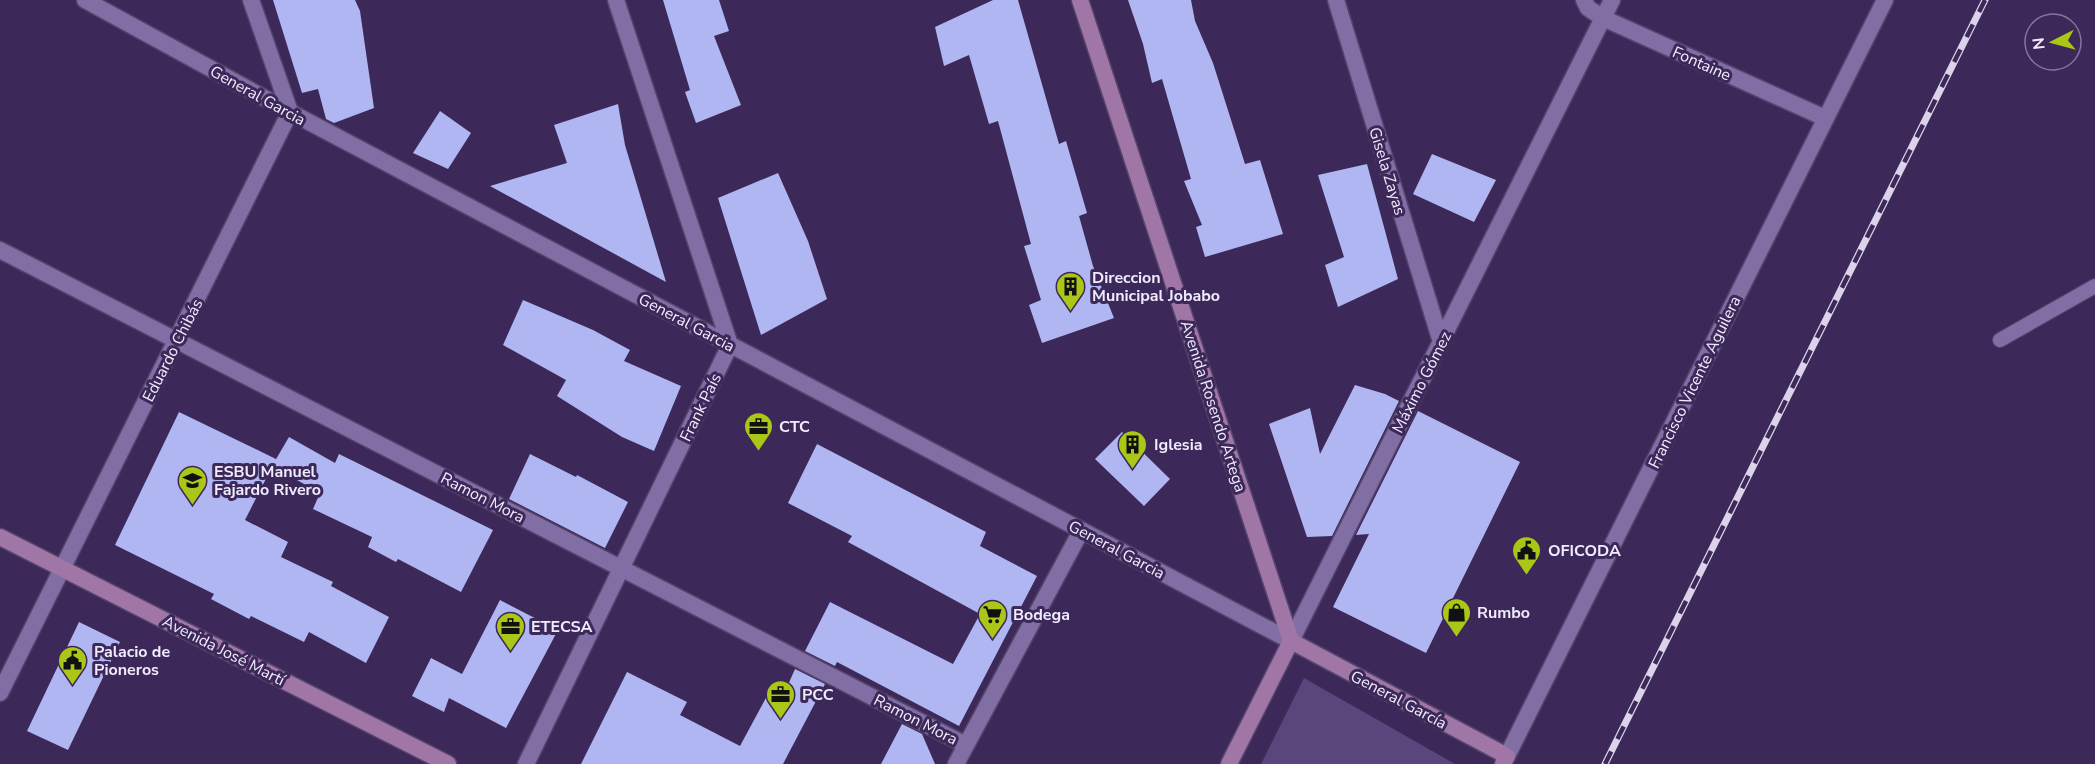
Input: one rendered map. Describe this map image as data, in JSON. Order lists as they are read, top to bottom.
{
  "streets": {
    "main road": [
      "Máximo Gómez",
      "Avenida Rosendo Artega",
      "Avenida José Martí",
      "General García"
    ],
    "street": [
      "Fontaine",
      "General Garcia",
      "Gisela Zayas",
      "Eduardo Chibás",
      "Francisco Vicente Aguilera",
      "Frank País",
      "Ramon Mora"
    ]
  },
  "crossings": [
    ["Fontaine", "Máximo Gómez"],
    ["Fontaine", "Francisco Vicente Aguilera"],
    ["General Garcia", "Eduardo Chibás"],
    ["General Garcia", "Máximo Gómez"],
    ["General Garcia", "Avenida Rosendo Artega"],
    ["General Garcia", "Frank País"],
    ["General Garcia", "General García"],
    ["Gisela Zayas", "Máximo Gómez"],
    ["Eduardo Chibás", "Ramon Mora"],
    ["Eduardo Chibás", "Avenida José Martí"],
    ["Máximo Gómez", "Avenida Rosendo Artega"],
    ["Máximo Gómez", "General García"],
    ["Francisco Vicente Aguilera", "General García"],
    ["Avenida Rosendo Artega", "General García"],
    ["Frank País", "Ramon Mora"]
  ],
  "places": {
    "building": ["Direccion Municipal Jobabo", "Iglesia"],
    "office": ["CTC", "ETECSA", "PCC"],
    "school or university": ["ESBU Manuel Fajardo Rivero"],
    "public building": ["OFICODA", "Palacio de Pioneros"],
    "shop": ["Rumbo"],
    "supermarket": ["Bodega"]
  },
  "north": "left"
}
